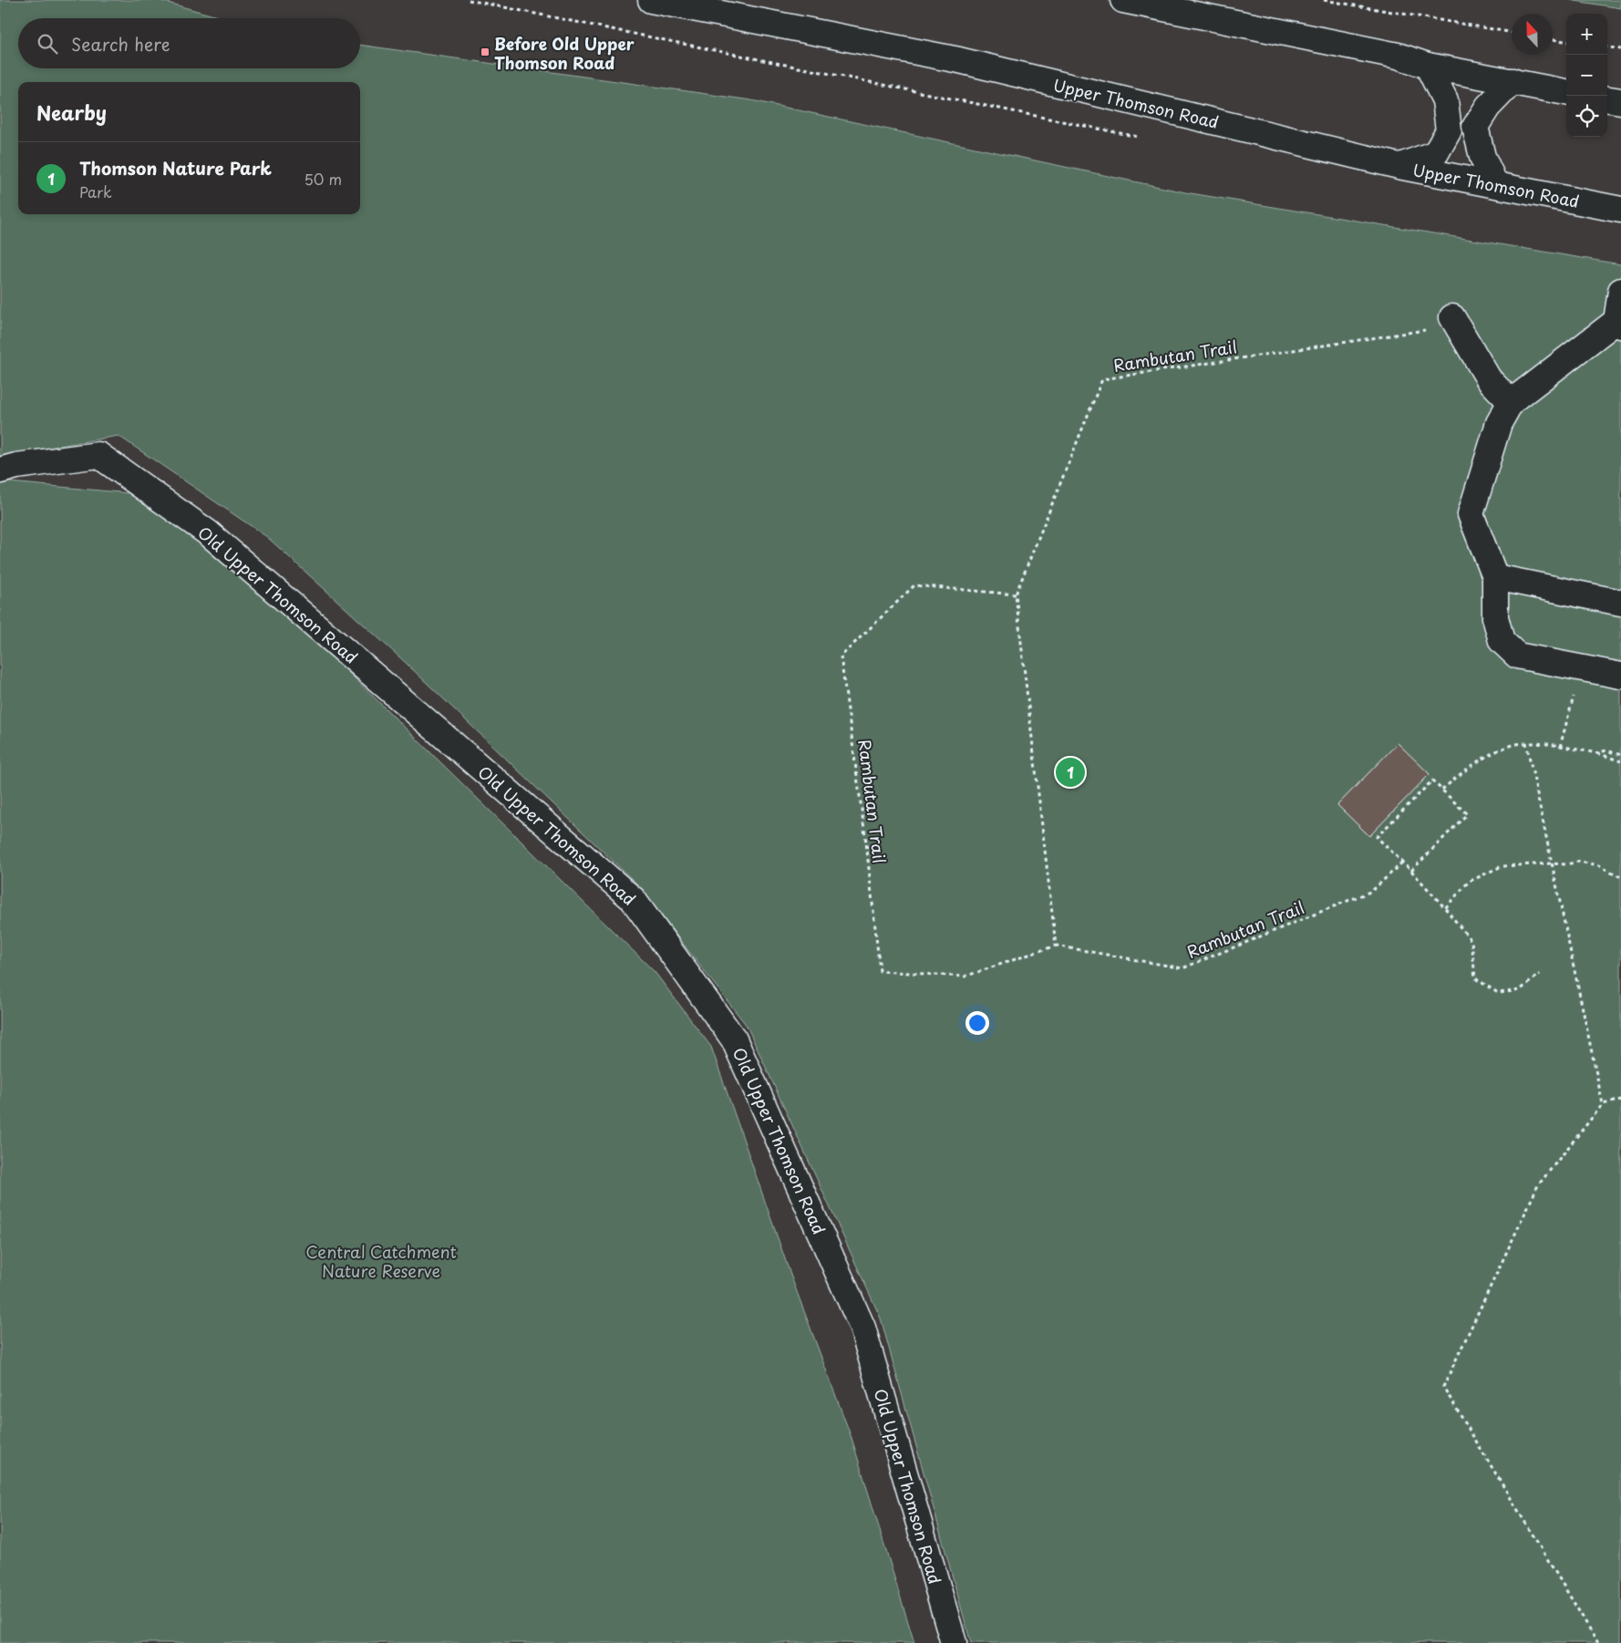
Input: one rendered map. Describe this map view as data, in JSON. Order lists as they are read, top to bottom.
{
  "streets": {
    "main road": ["Upper Thomson Road", "Old Upper Thomson Road"],
    "path": ["Rambutan Trail"]
  },
  "parks": ["Central Catchment Nature Reserve"],
  "places": {
    "transit": ["Before Old Upper Thomson Road"]
  },
  "north": "top",
  "page": {
    "map_buttons": ["+", "−"],
    "search": "Search here",
    "heading": "Nearby",
    "list": [
      {
        "mark": "1",
        "name": "Thomson Nature Park",
        "note": "Park",
        "value": "50 m"
      }
    ],
    "pins": "1"
  }
}
